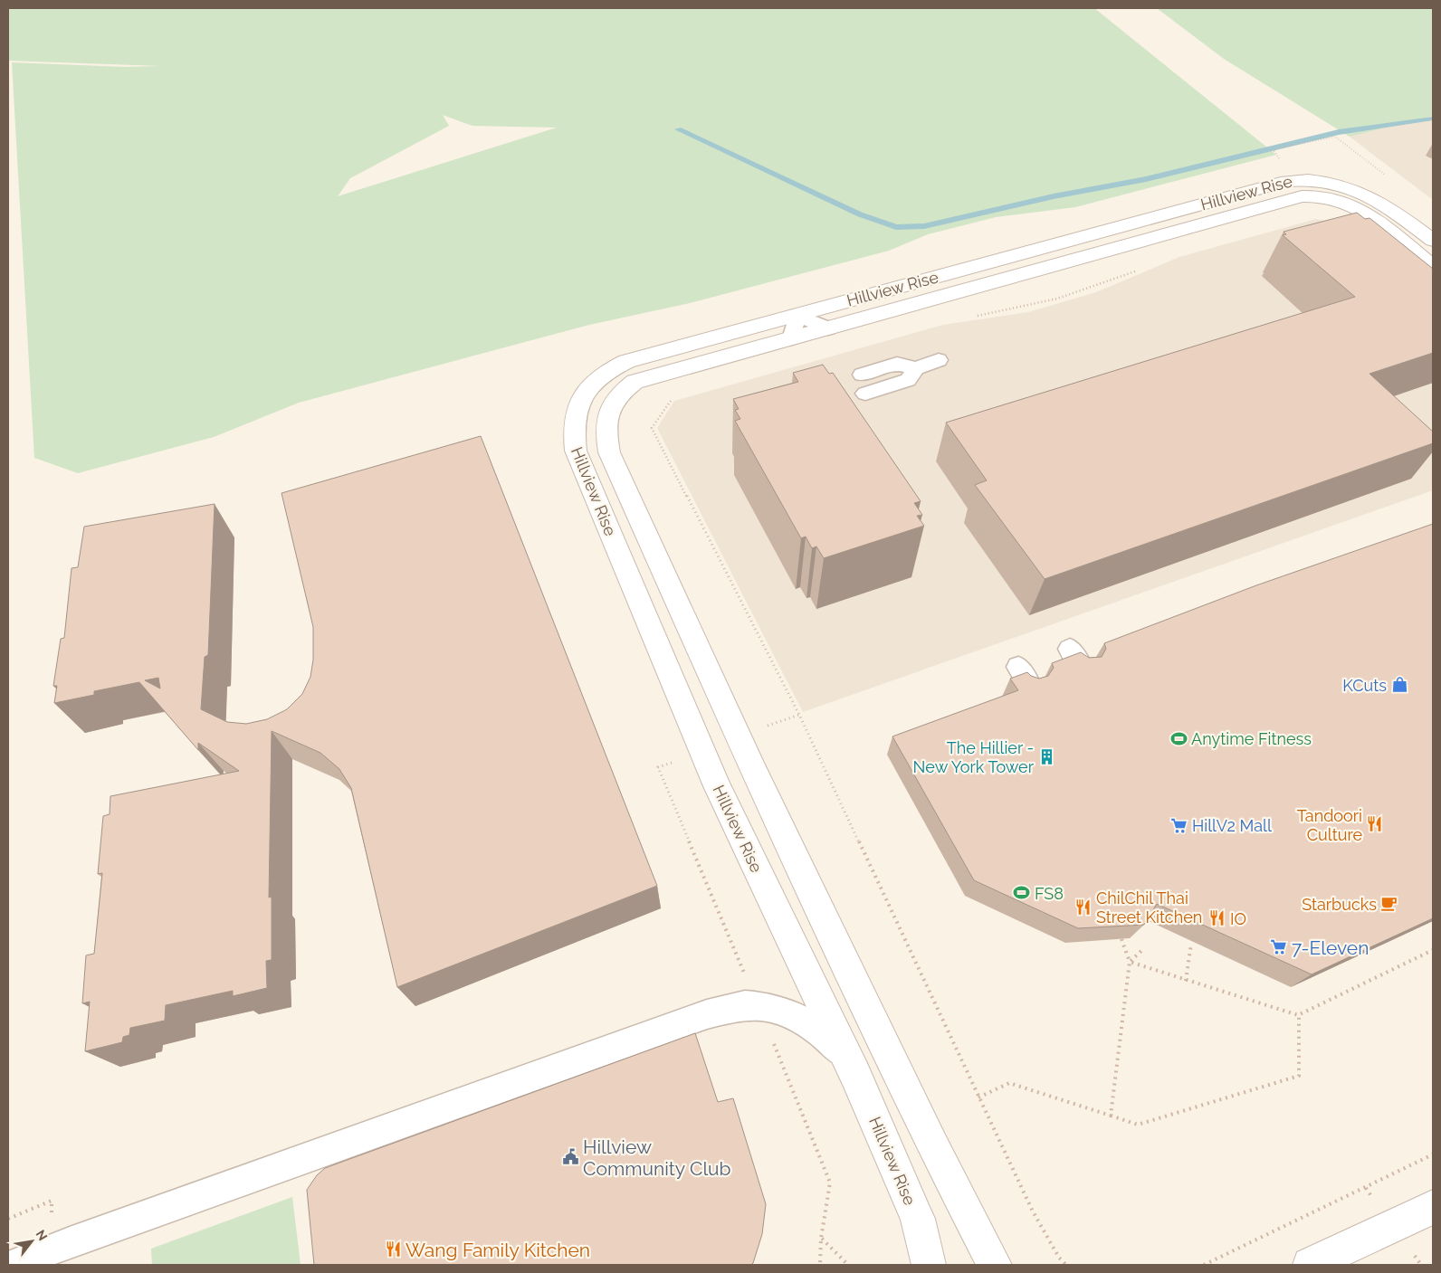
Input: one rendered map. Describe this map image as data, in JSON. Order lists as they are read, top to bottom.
{
  "streets": {
    "street": ["Hillview Rise"]
  },
  "places": {
    "shop": ["KCuts"],
    "sports": ["Anytime Fitness", "FS8"],
    "building": ["The Hillier - New York Tower"],
    "restaurant": [
      "Tandoori Culture",
      "ChilChil Thai Street Kitchen",
      "IO",
      "Wang Family Kitchen"
    ],
    "supermarket": ["HillV2 Mall", "7-Eleven"],
    "cafe": ["Starbucks"],
    "public building": ["Hillview Community Club"]
  },
  "north": "top right"
}
